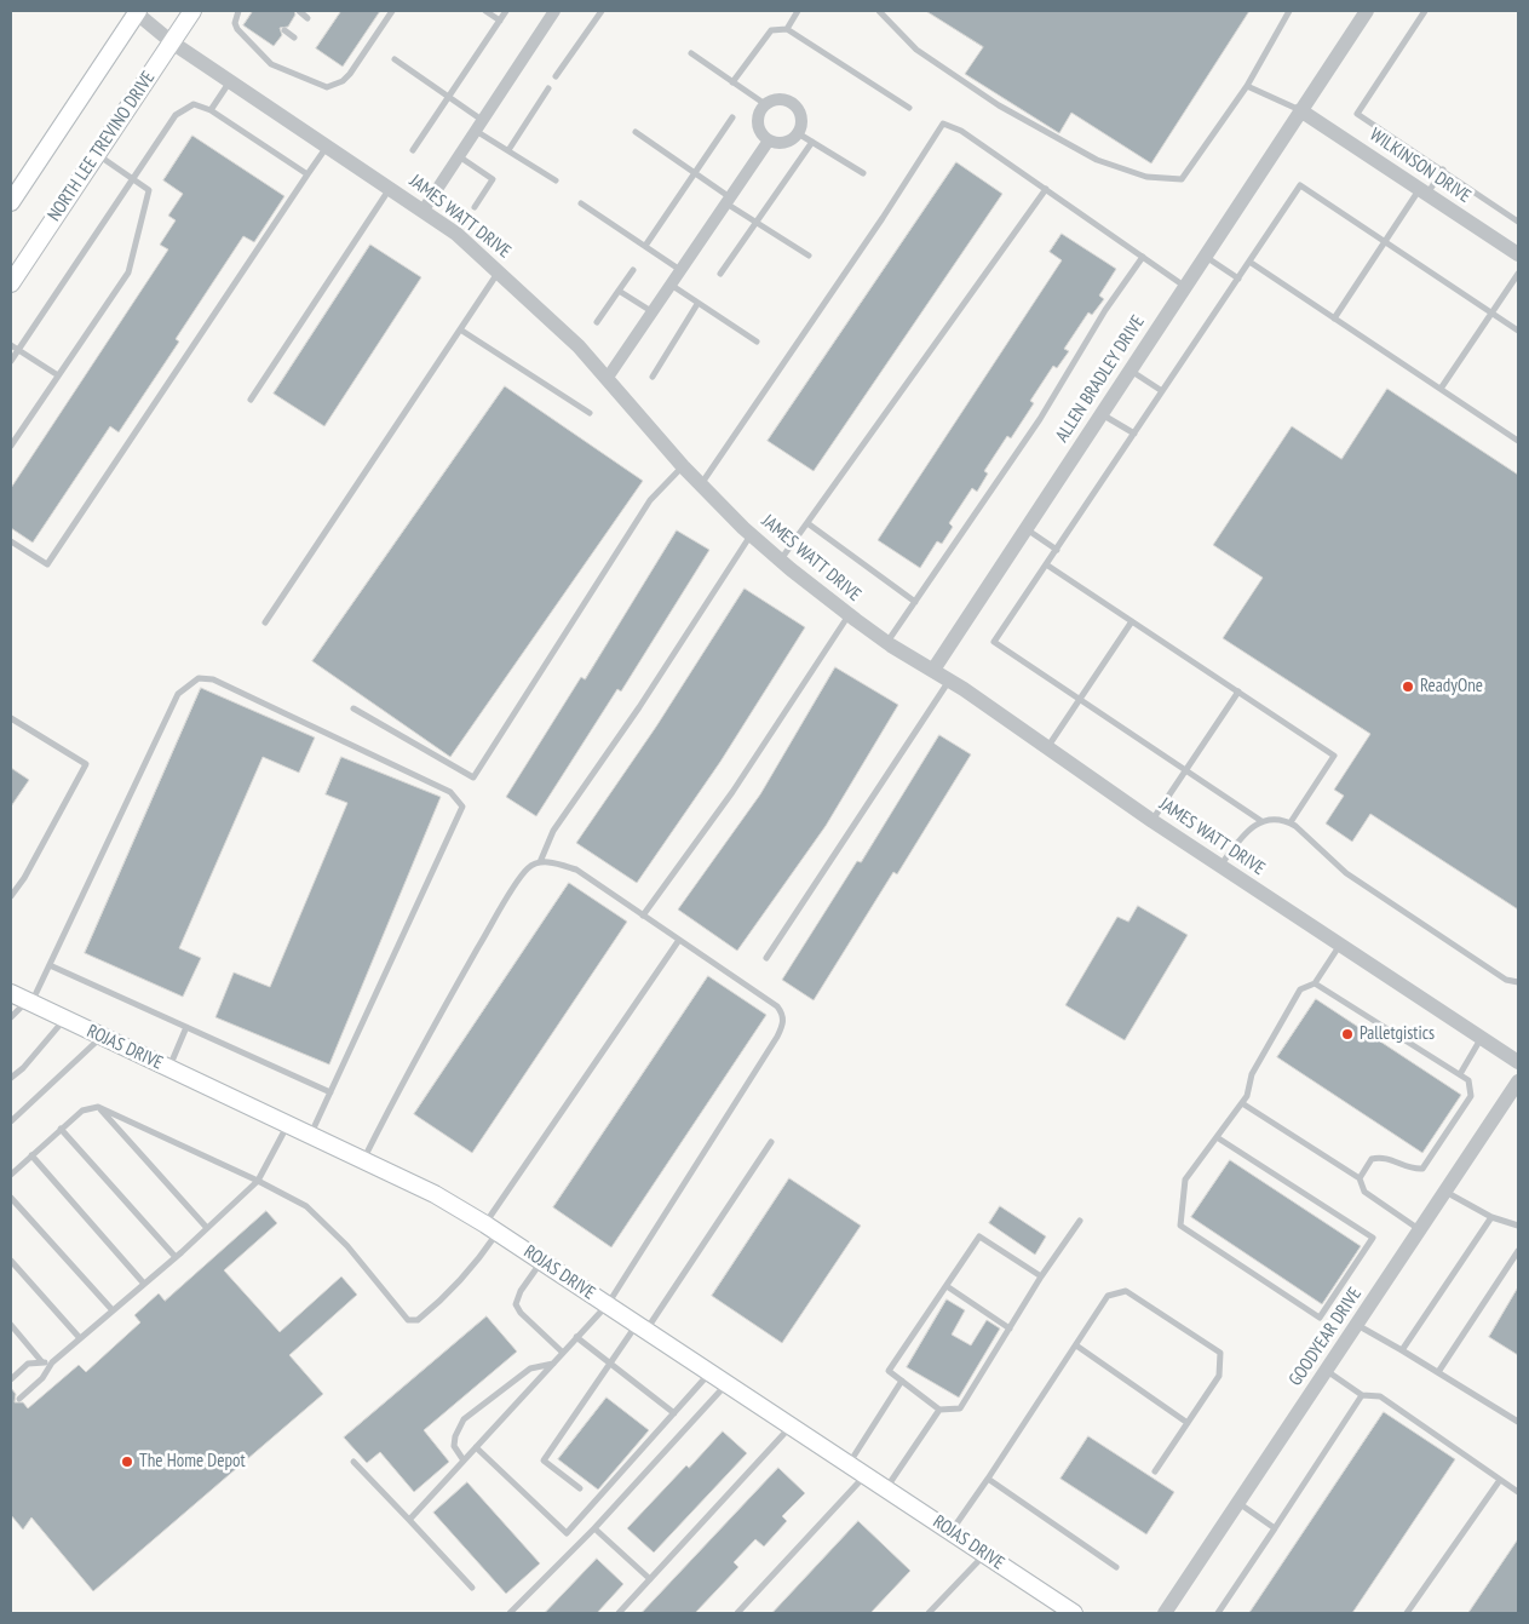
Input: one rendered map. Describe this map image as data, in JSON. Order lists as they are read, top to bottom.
{
  "streets": {
    "main road": ["NORTH LEE TREVINO DRIVE", "ROJAS DRIVE"],
    "street": [
      "WILKINSON DRIVE",
      "JAMES WATT DRIVE",
      "ALLEN BRADLEY DRIVE",
      "GOODYEAR DRIVE"
    ]
  },
  "crossings": [
    ["NORTH LEE TREVINO DRIVE", "JAMES WATT DRIVE"],
    ["WILKINSON DRIVE", "ALLEN BRADLEY DRIVE"],
    ["JAMES WATT DRIVE", "ALLEN BRADLEY DRIVE"]
  ],
  "places": ["ReadyOne", "Palletgistics", "The Home Depot"]
}
